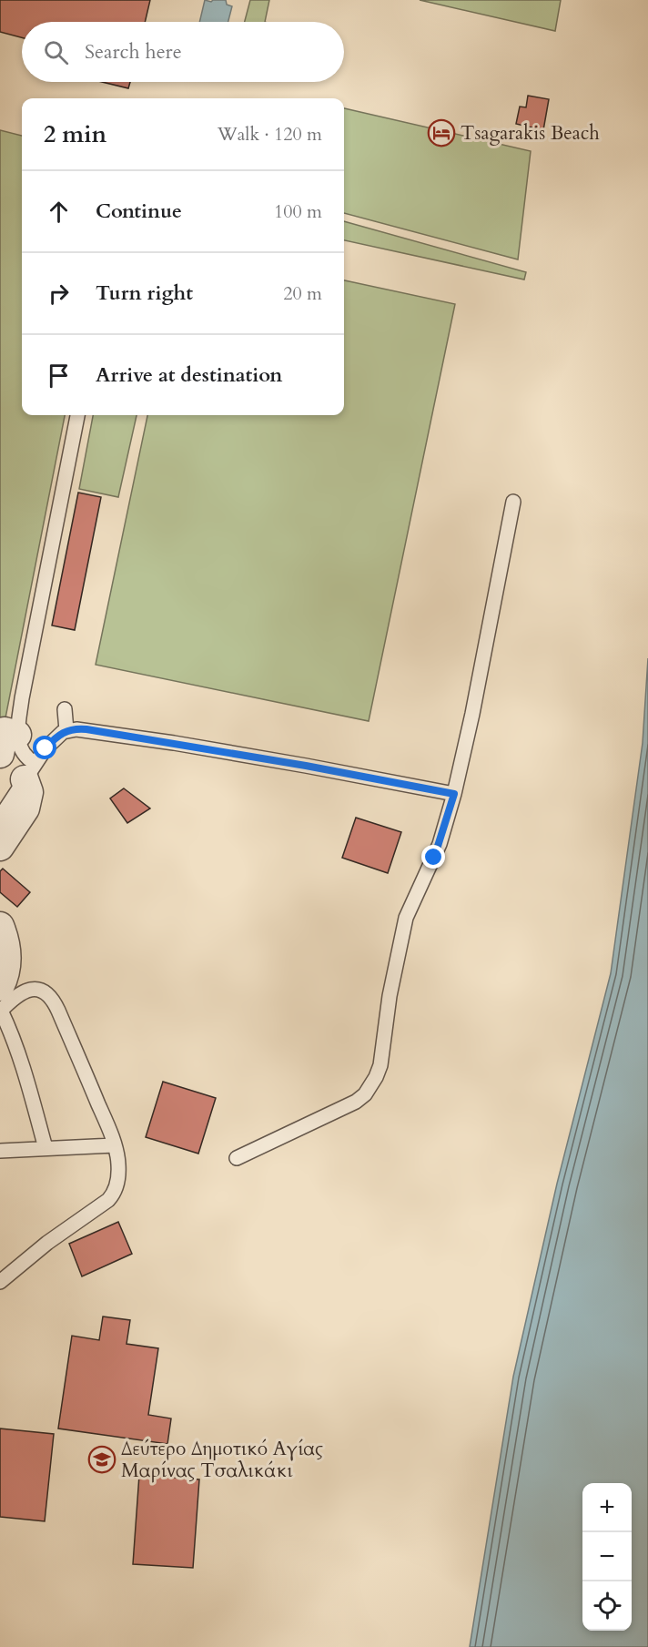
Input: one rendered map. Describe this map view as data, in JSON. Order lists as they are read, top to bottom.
{
  "places": {
    "hotel": ["Tsagarakis Beach"],
    "school or university": ["Δεύτερο Δημοτικό Αγίας Μαρίνας Τσαλικάκι"]
  },
  "page": {
    "search": "Search here",
    "heading": ["2 min", "Walk · 120 m"],
    "list": [
      ["Continue", "100 m"],
      ["Turn right", "20 m"],
      "Arrive at destination"
    ],
    "map_buttons": ["+", "−"]
  }
}
